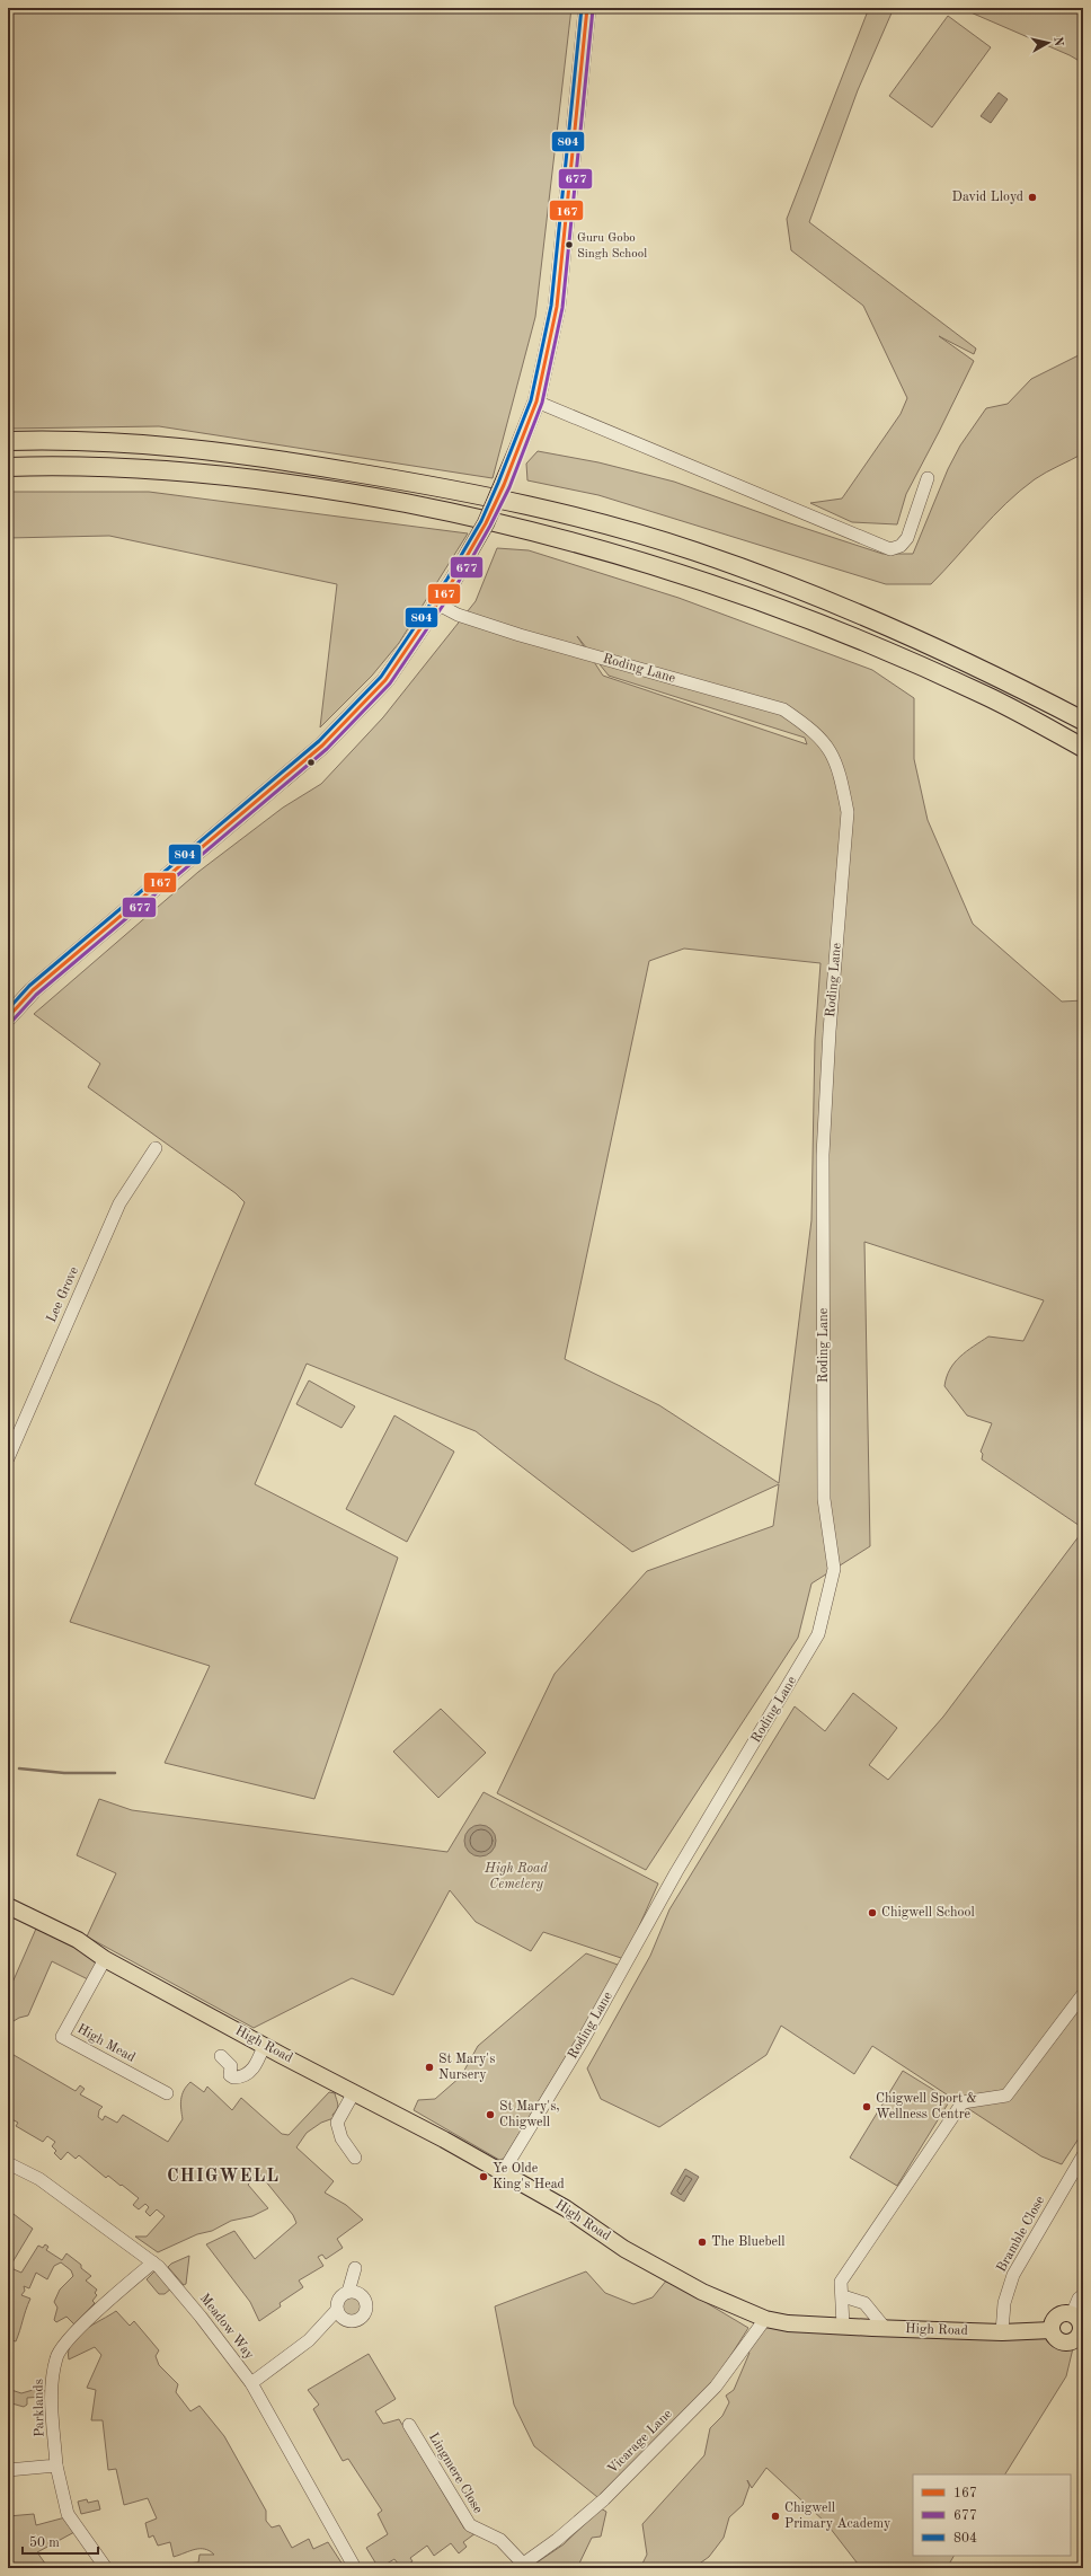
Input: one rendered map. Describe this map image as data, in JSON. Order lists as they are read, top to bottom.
{
  "streets": {
    "main road": ["High Road"],
    "street": [
      "Roding Lane",
      "Lee Grove",
      "High Mead",
      "Bramble Close",
      "Meadow Way",
      "Parklands",
      "Vicarage Lane",
      "Lingmere Close"
    ]
  },
  "crossings": [
    ["Roding Lane", "High Road"],
    ["High Mead", "High Road"],
    ["High Road", "Bramble Close"],
    ["High Road", "Vicarage Lane"],
    ["Meadow Way", "Parklands"],
    ["Vicarage Lane", "Lingmere Close"]
  ],
  "districts": ["CHIGWELL"],
  "parks": ["High Road Cemetery"],
  "places": [
    "David Lloyd",
    "Guru Gobo Singh School",
    "Chigwell School",
    "St Mary's Nursery",
    "Chigwell Sport & Wellness Centre",
    "St Mary's, Chigwell",
    "Ye Olde King's Head",
    "The Bluebell",
    "Chigwell Primary Academy"
  ],
  "lines": ["transit line 167", "transit line 804", "transit line 677"],
  "legend": ["167", "677", "804"],
  "scale_bar": "50 m",
  "north": "right"
}
